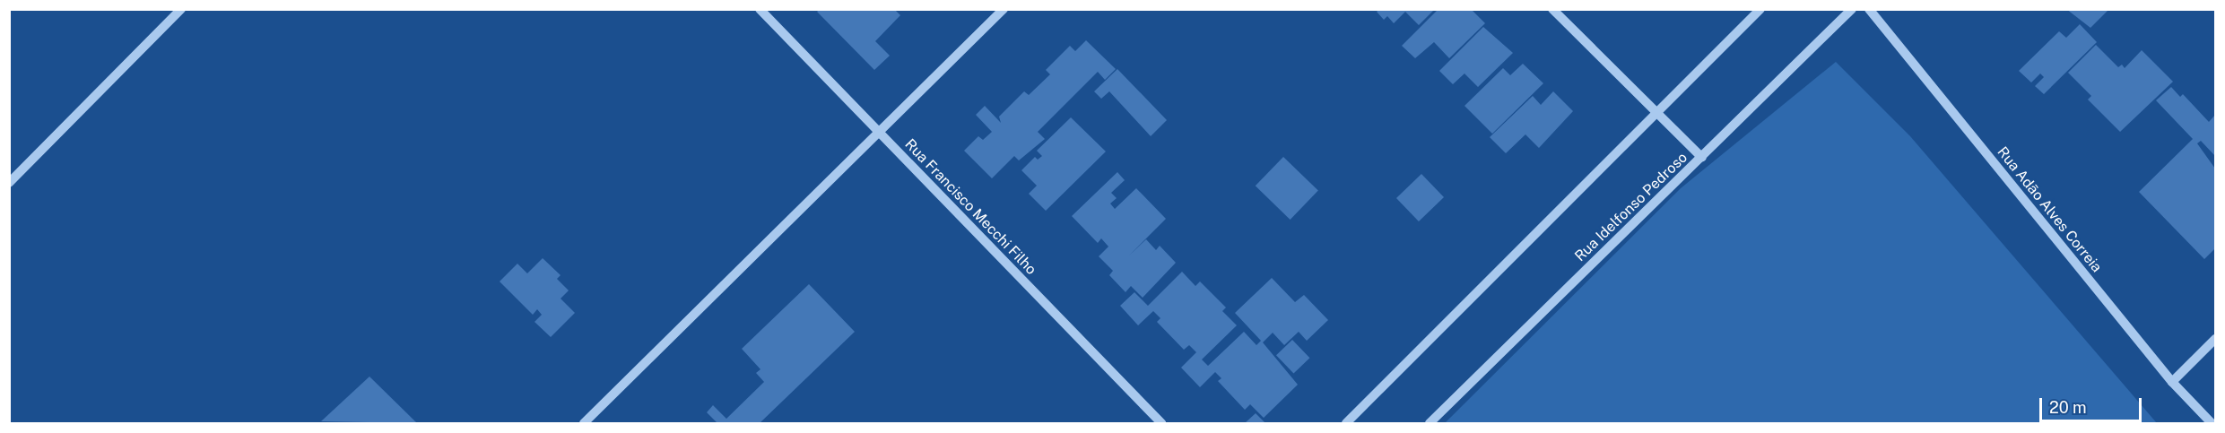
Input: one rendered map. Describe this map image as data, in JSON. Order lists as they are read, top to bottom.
{
  "streets": {
    "street": ["Rua Francisco Mecchi Filho", "Rua Idelfonso Pedroso", "Rua Adão Alves Correia"]
  },
  "scale_bar": "20 m"
}
